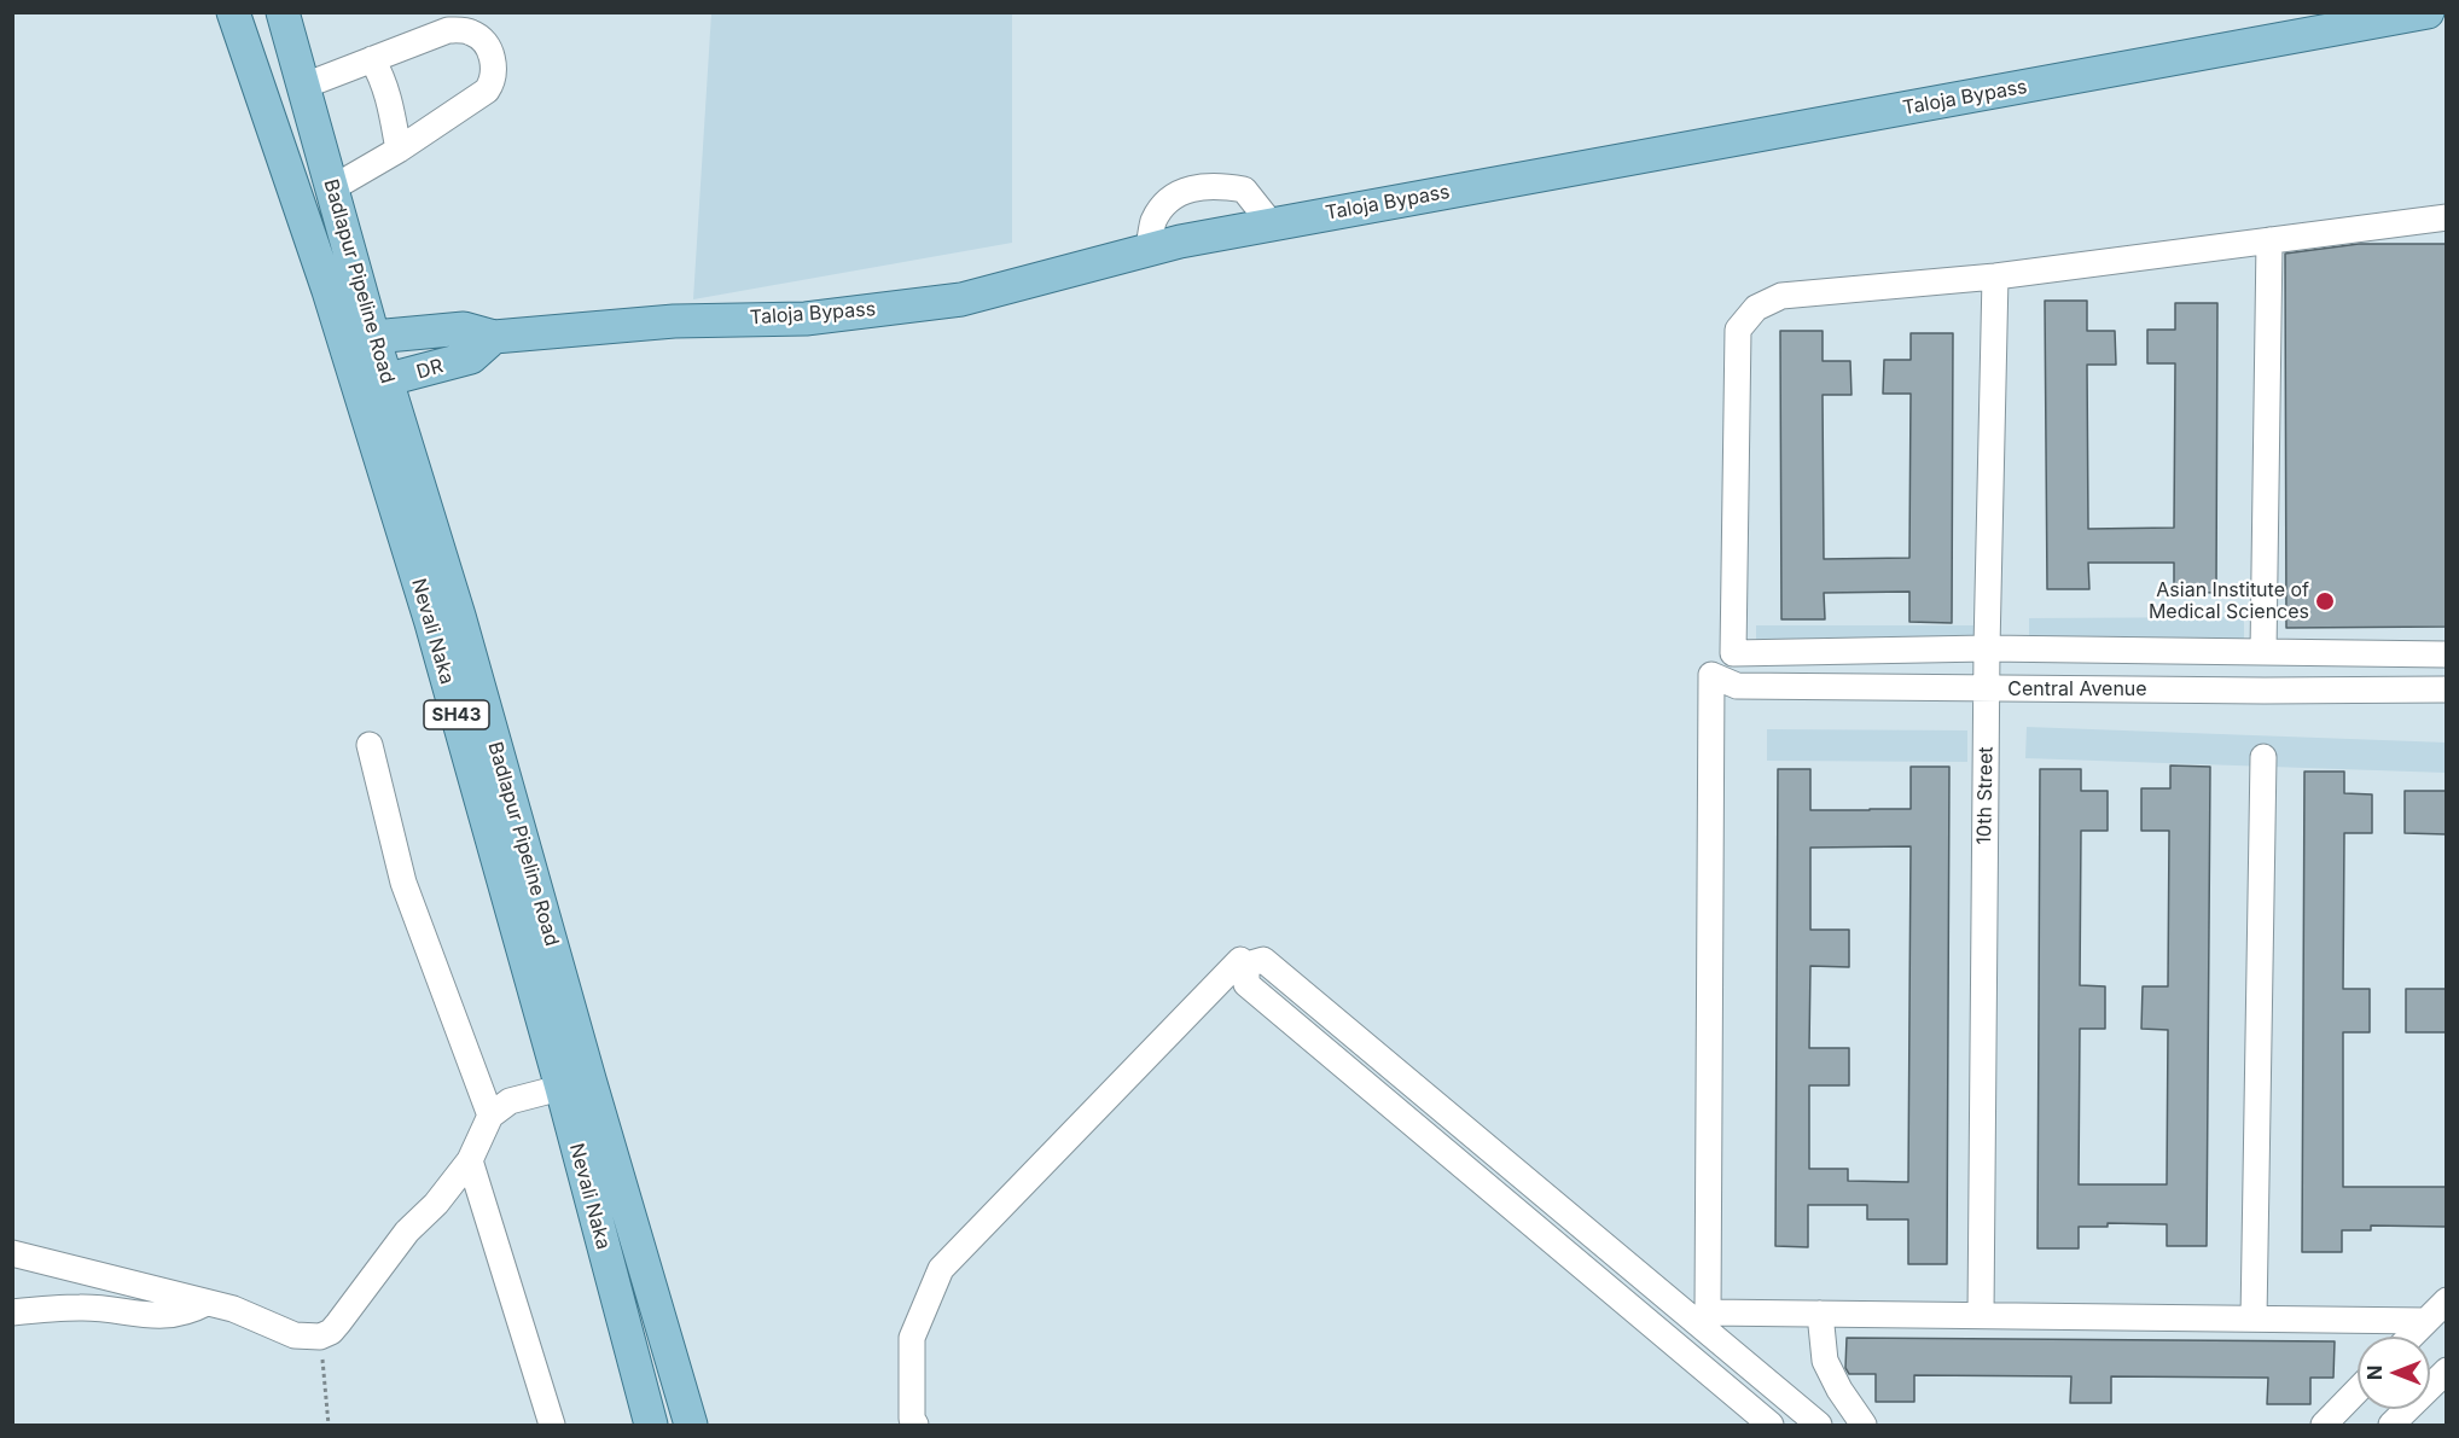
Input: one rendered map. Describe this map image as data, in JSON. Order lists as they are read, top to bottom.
{
  "streets": {
    "main road": [
      "Taloja Bypass",
      "Badlapur Pipeline Road",
      "DR",
      "Nevali Naka",
      "SH43"
    ],
    "street": ["Central Avenue", "10th Street"]
  },
  "crossings": [
    ["Taloja Bypass", "Badlapur Pipeline Road"],
    ["Taloja Bypass", "DR"],
    ["Taloja Bypass", "SH43"],
    ["Badlapur Pipeline Road", "DR"],
    ["Badlapur Pipeline Road", "Nevali Naka"],
    ["Badlapur Pipeline Road", "SH43"],
    ["Central Avenue", "10th Street"]
  ],
  "places": ["Asian Institute of Medical Sciences"],
  "north": "left"
}
